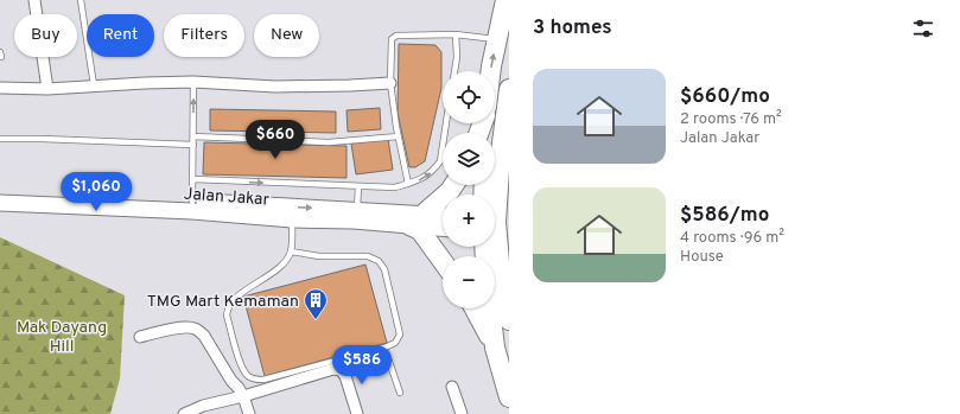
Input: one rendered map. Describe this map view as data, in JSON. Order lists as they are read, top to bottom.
{
  "streets": {
    "main road": ["Jalan Jakar"]
  },
  "parks": ["Mak Dayang Hill"],
  "places": {
    "building": ["TMG Mart Kemaman"]
  },
  "page": {
    "heading": "3 homes",
    "chip": [
      "Buy",
      "Rent",
      "Filters",
      "New"
    ],
    "list": [
      {
        "name": "$660/mo",
        "note": "2 rooms · 76 m² · Jalan Jakar"
      },
      {
        "name": "$586/mo",
        "note": "4 rooms · 96 m² · House"
      }
    ],
    "map_buttons": ["+", "−"],
    "price": ["$660", "$1,060", "$586"]
  }
}
